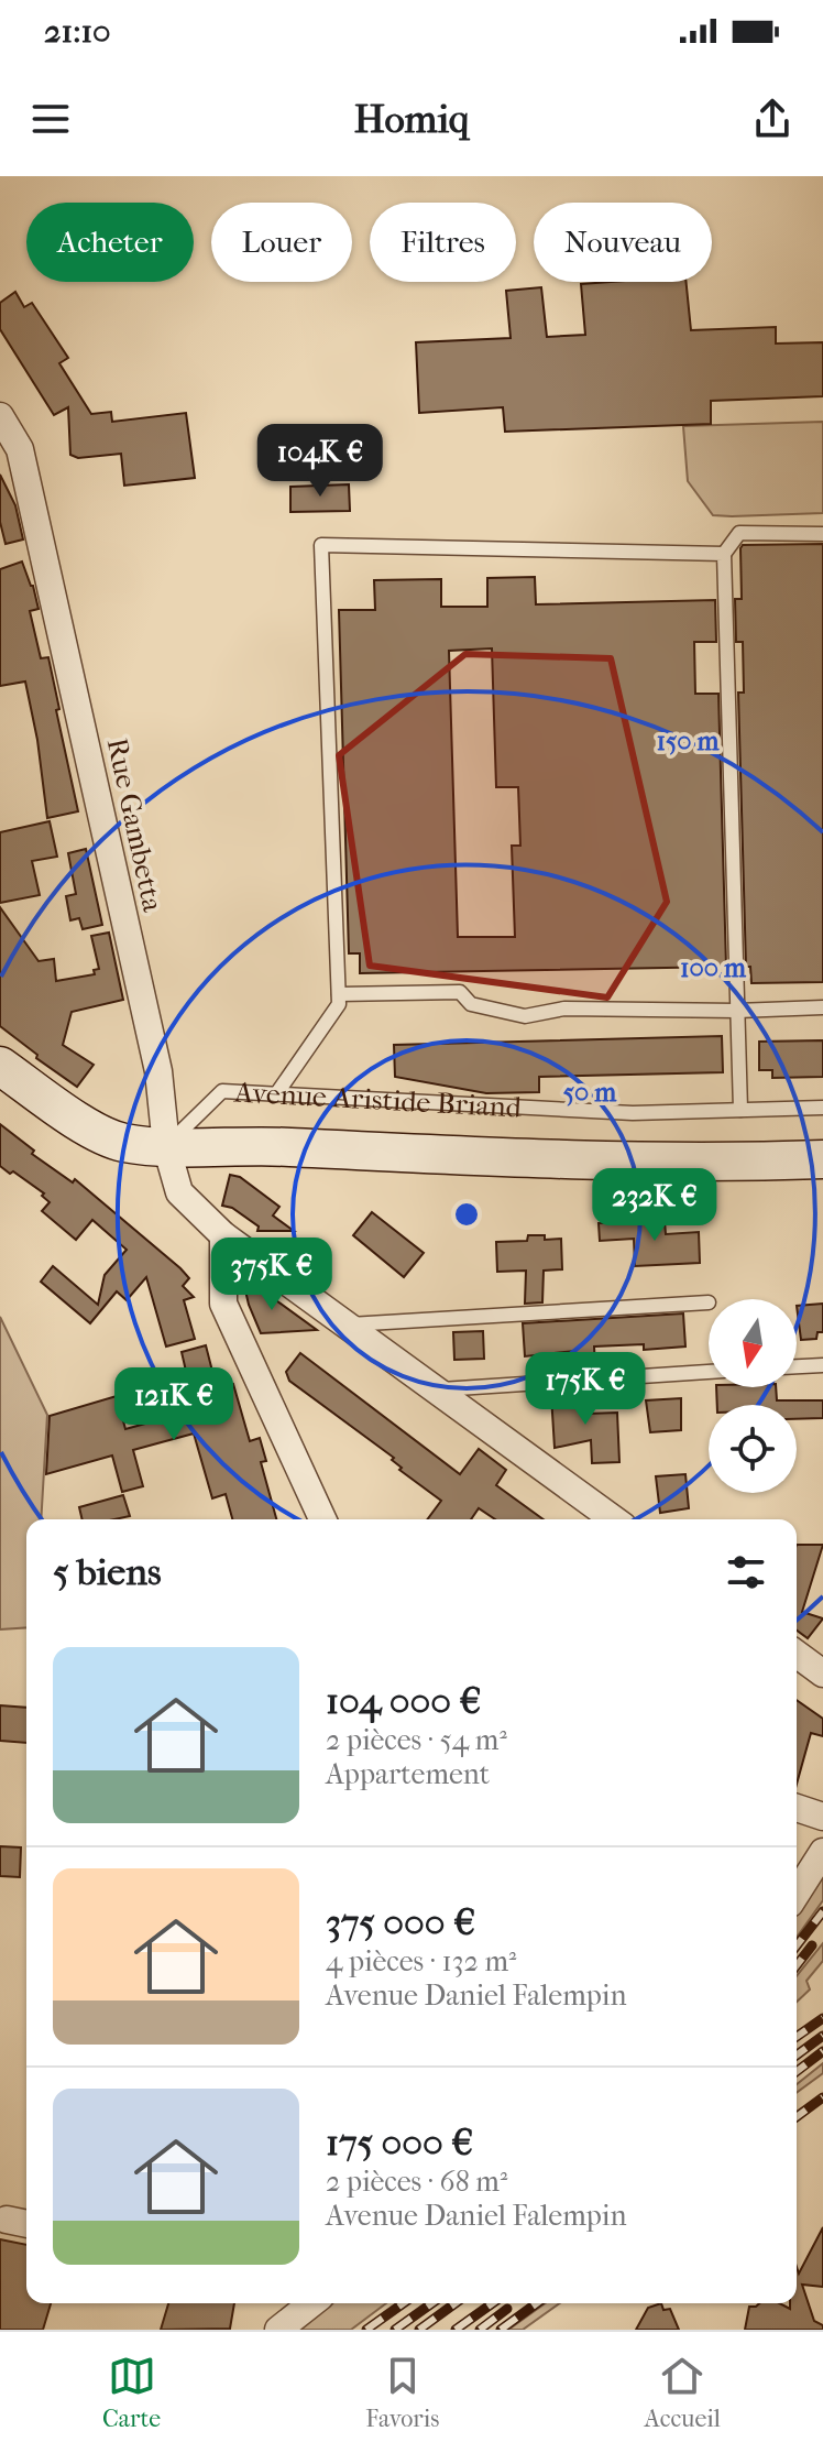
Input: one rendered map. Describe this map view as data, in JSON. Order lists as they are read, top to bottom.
{
  "streets": {
    "main road": ["Avenue Aristide Briand"],
    "street": ["Rue Gambetta"]
  },
  "crossings": [
    ["Rue Gambetta", "Avenue Aristide Briand"]
  ],
  "north": "bottom",
  "page": {
    "status": "21:10",
    "header": "Homiq",
    "chip": [
      "Acheter",
      "Louer",
      "Filtres",
      "Nouveau"
    ],
    "price": [
      "104K €",
      "232K €",
      "375K €",
      "175K €",
      "121K €"
    ],
    "heading": "5 biens",
    "list": [
      {
        "name": "104 000 €",
        "note": "2 pièces · 54 m² · Appartement"
      },
      {
        "name": "375 000 €",
        "note": "4 pièces · 132 m² · Avenue Daniel Falempin"
      },
      {
        "name": "175 000 €",
        "note": "2 pièces · 68 m² · Avenue Daniel Falempin"
      }
    ],
    "tabs": ["Carte", "Favoris", "Accueil"]
  },
  "rings": ["150 m", "100 m", "50 m"]
}
